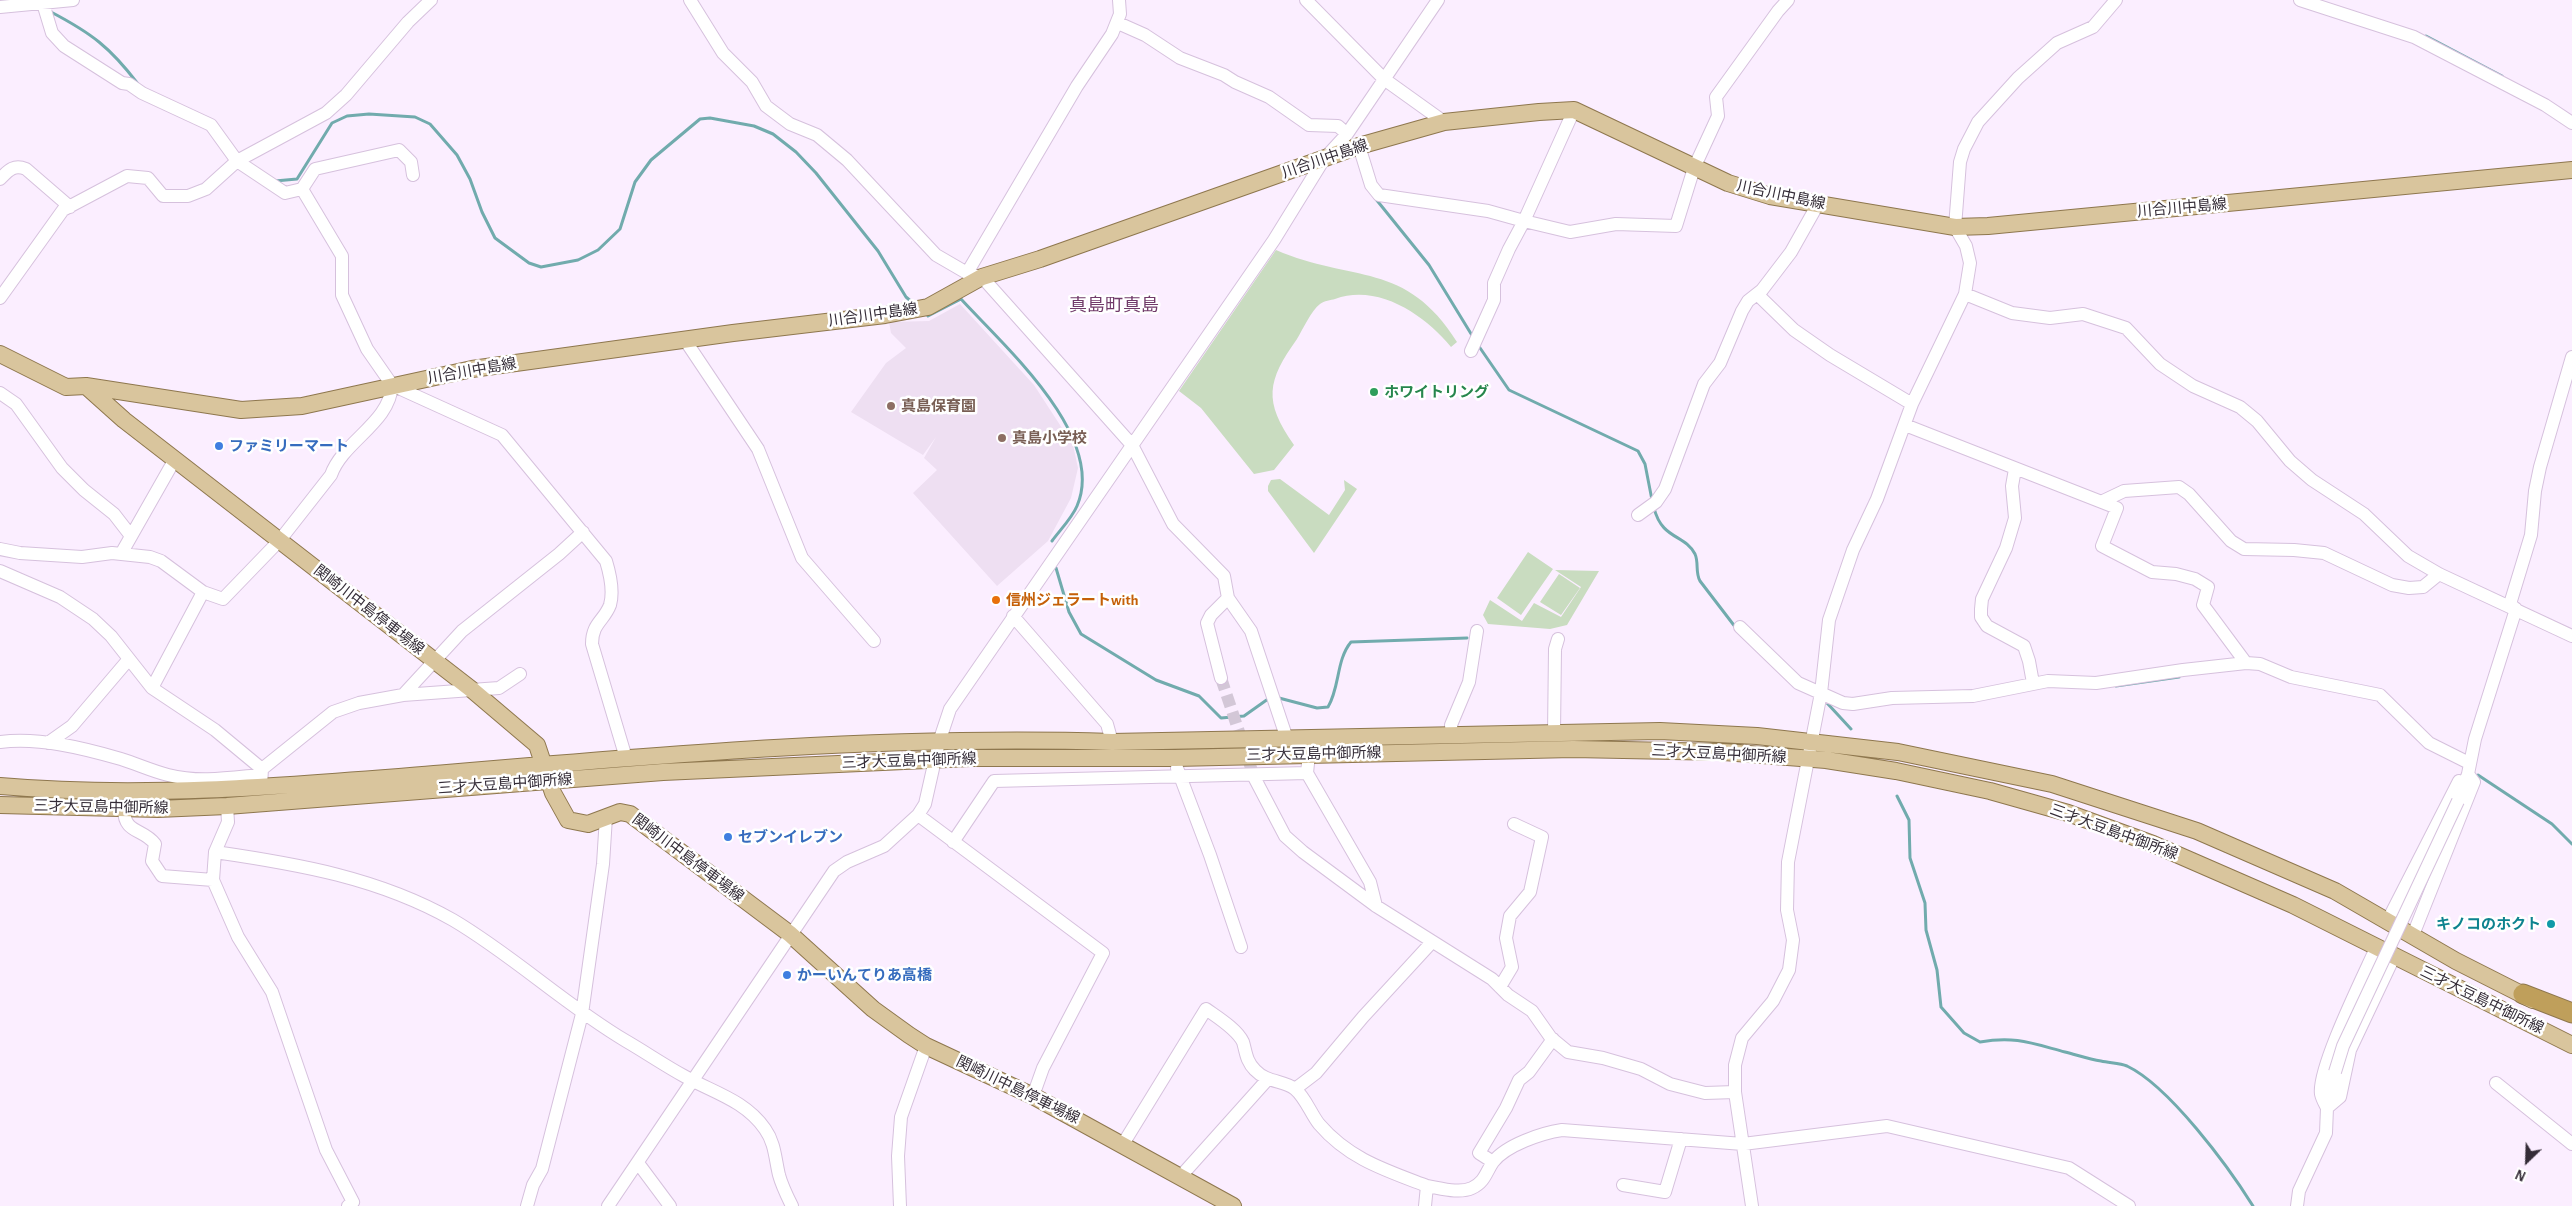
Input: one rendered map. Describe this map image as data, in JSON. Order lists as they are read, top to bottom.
{
  "streets": {
    "main road": ["川合川中島線", "関崎川中島停車場線", "三才大豆島中御所線"]
  },
  "crossings": [
    ["川合川中島線", "関崎川中島停車場線"],
    ["関崎川中島停車場線", "三才大豆島中御所線"]
  ],
  "districts": ["真島町真島"],
  "places": [
    "ホワイトリング",
    "真島保育園",
    "真島小学校",
    "ファミリーマート",
    "信州ジェラートwith",
    "セブンイレブン",
    "キノコのホクト",
    "かーいんてりあ高橋"
  ],
  "north": "bottom left"
}
